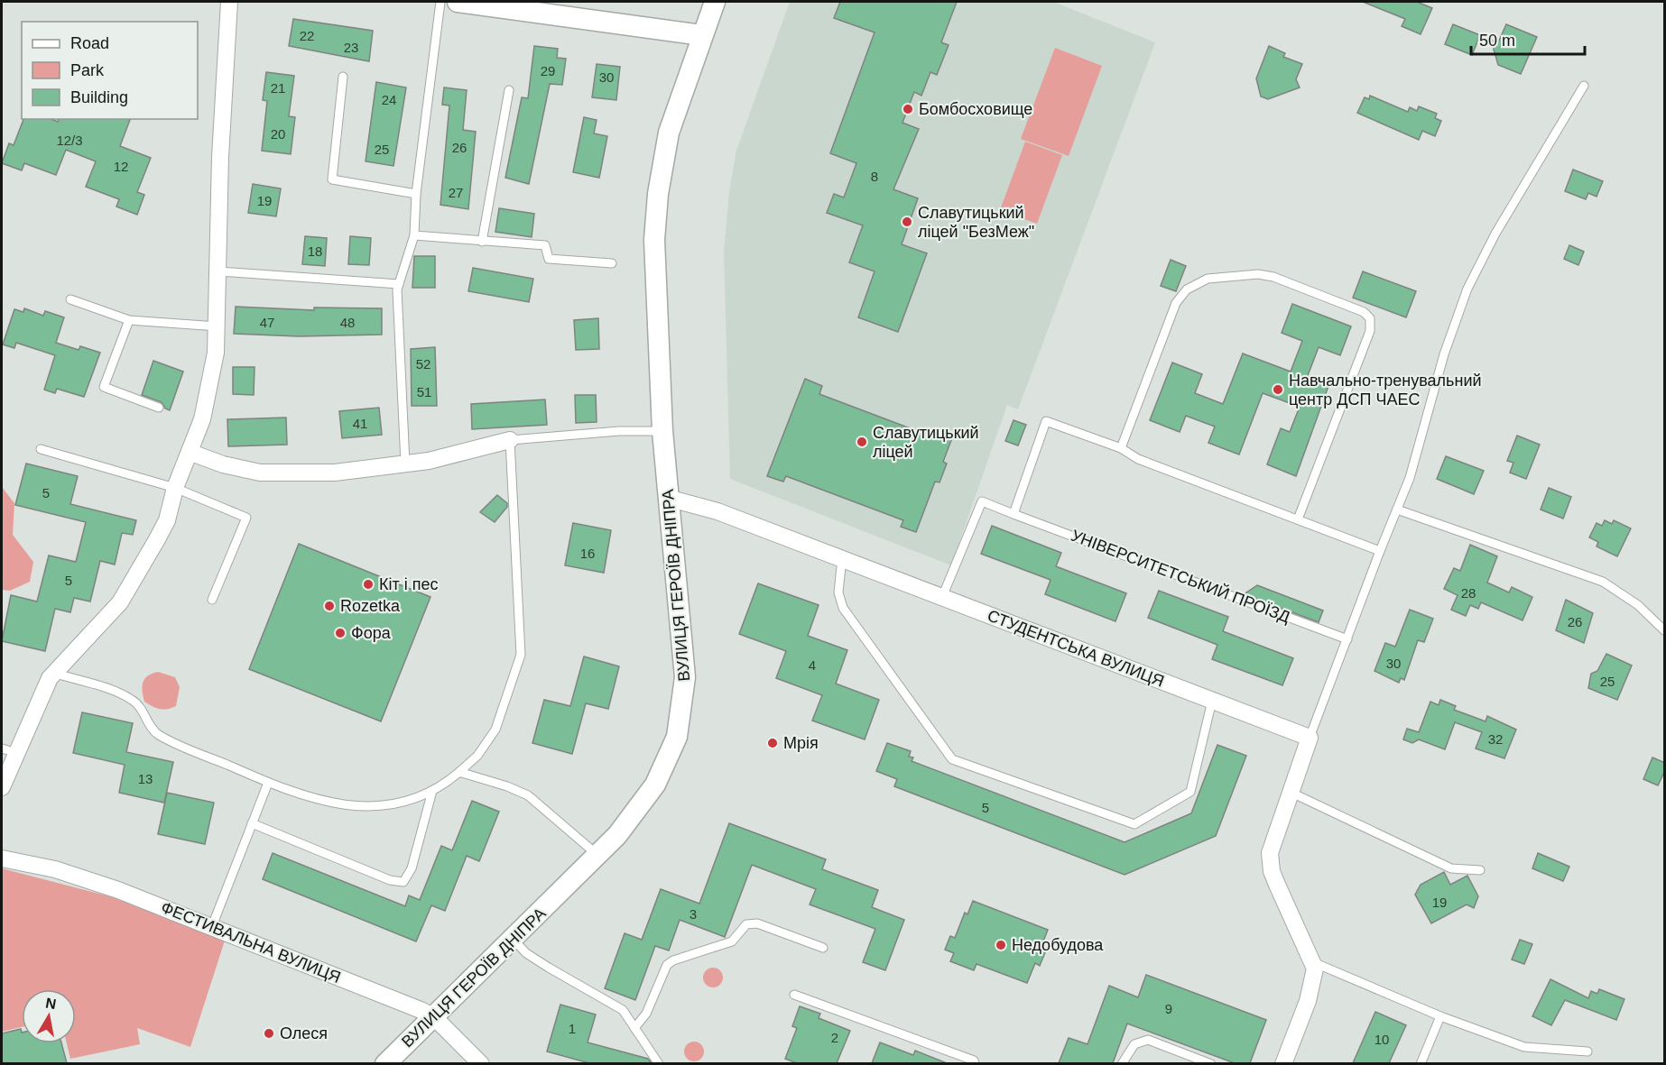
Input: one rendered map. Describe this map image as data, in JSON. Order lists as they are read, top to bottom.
{
  "streets": {
    "street": ["ВУЛИЦЯ ГЕРОЇВ ДНІПРА", "СТУДЕНТСЬКА ВУЛИЦЯ", "ФЕСТИВАЛЬНА ВУЛИЦЯ"],
    "lane": ["УНІВЕРСИТЕТСЬКИЙ ПРОЇЗД"]
  },
  "crossings": [
    ["УНІВЕРСИТЕТСЬКИЙ ПРОЇЗД", "СТУДЕНТСЬКА ВУЛИЦЯ"],
    ["ВУЛИЦЯ ГЕРОЇВ ДНІПРА", "СТУДЕНТСЬКА ВУЛИЦЯ"],
    ["ВУЛИЦЯ ГЕРОЇВ ДНІПРА", "ФЕСТИВАЛЬНА ВУЛИЦЯ"]
  ],
  "places": [
    "Бомбосховище",
    "Славутицький ліцей \"БезМеж\"",
    "Навчально-тренувальний центр ДСП ЧАЕС",
    "Славутицький ліцей",
    "Кіт і пес",
    "Rozetka",
    "Фора",
    "Мрiя",
    "Недобудова",
    "Олеся"
  ],
  "house_numbers": [
    "22",
    "23",
    "29",
    "30",
    "21",
    "24",
    "20",
    "12/3",
    "26",
    "25",
    "12",
    "8",
    "27",
    "19",
    "18",
    "47",
    "48",
    "52",
    "51",
    "41",
    "5",
    "16",
    "5",
    "28",
    "26",
    "30",
    "4",
    "25",
    "32",
    "13",
    "5",
    "19",
    "3",
    "9",
    "1",
    "2",
    "10"
  ],
  "legend": ["Road", "Park", "Building"],
  "scale_bar": "50 m",
  "north": "top"
}
